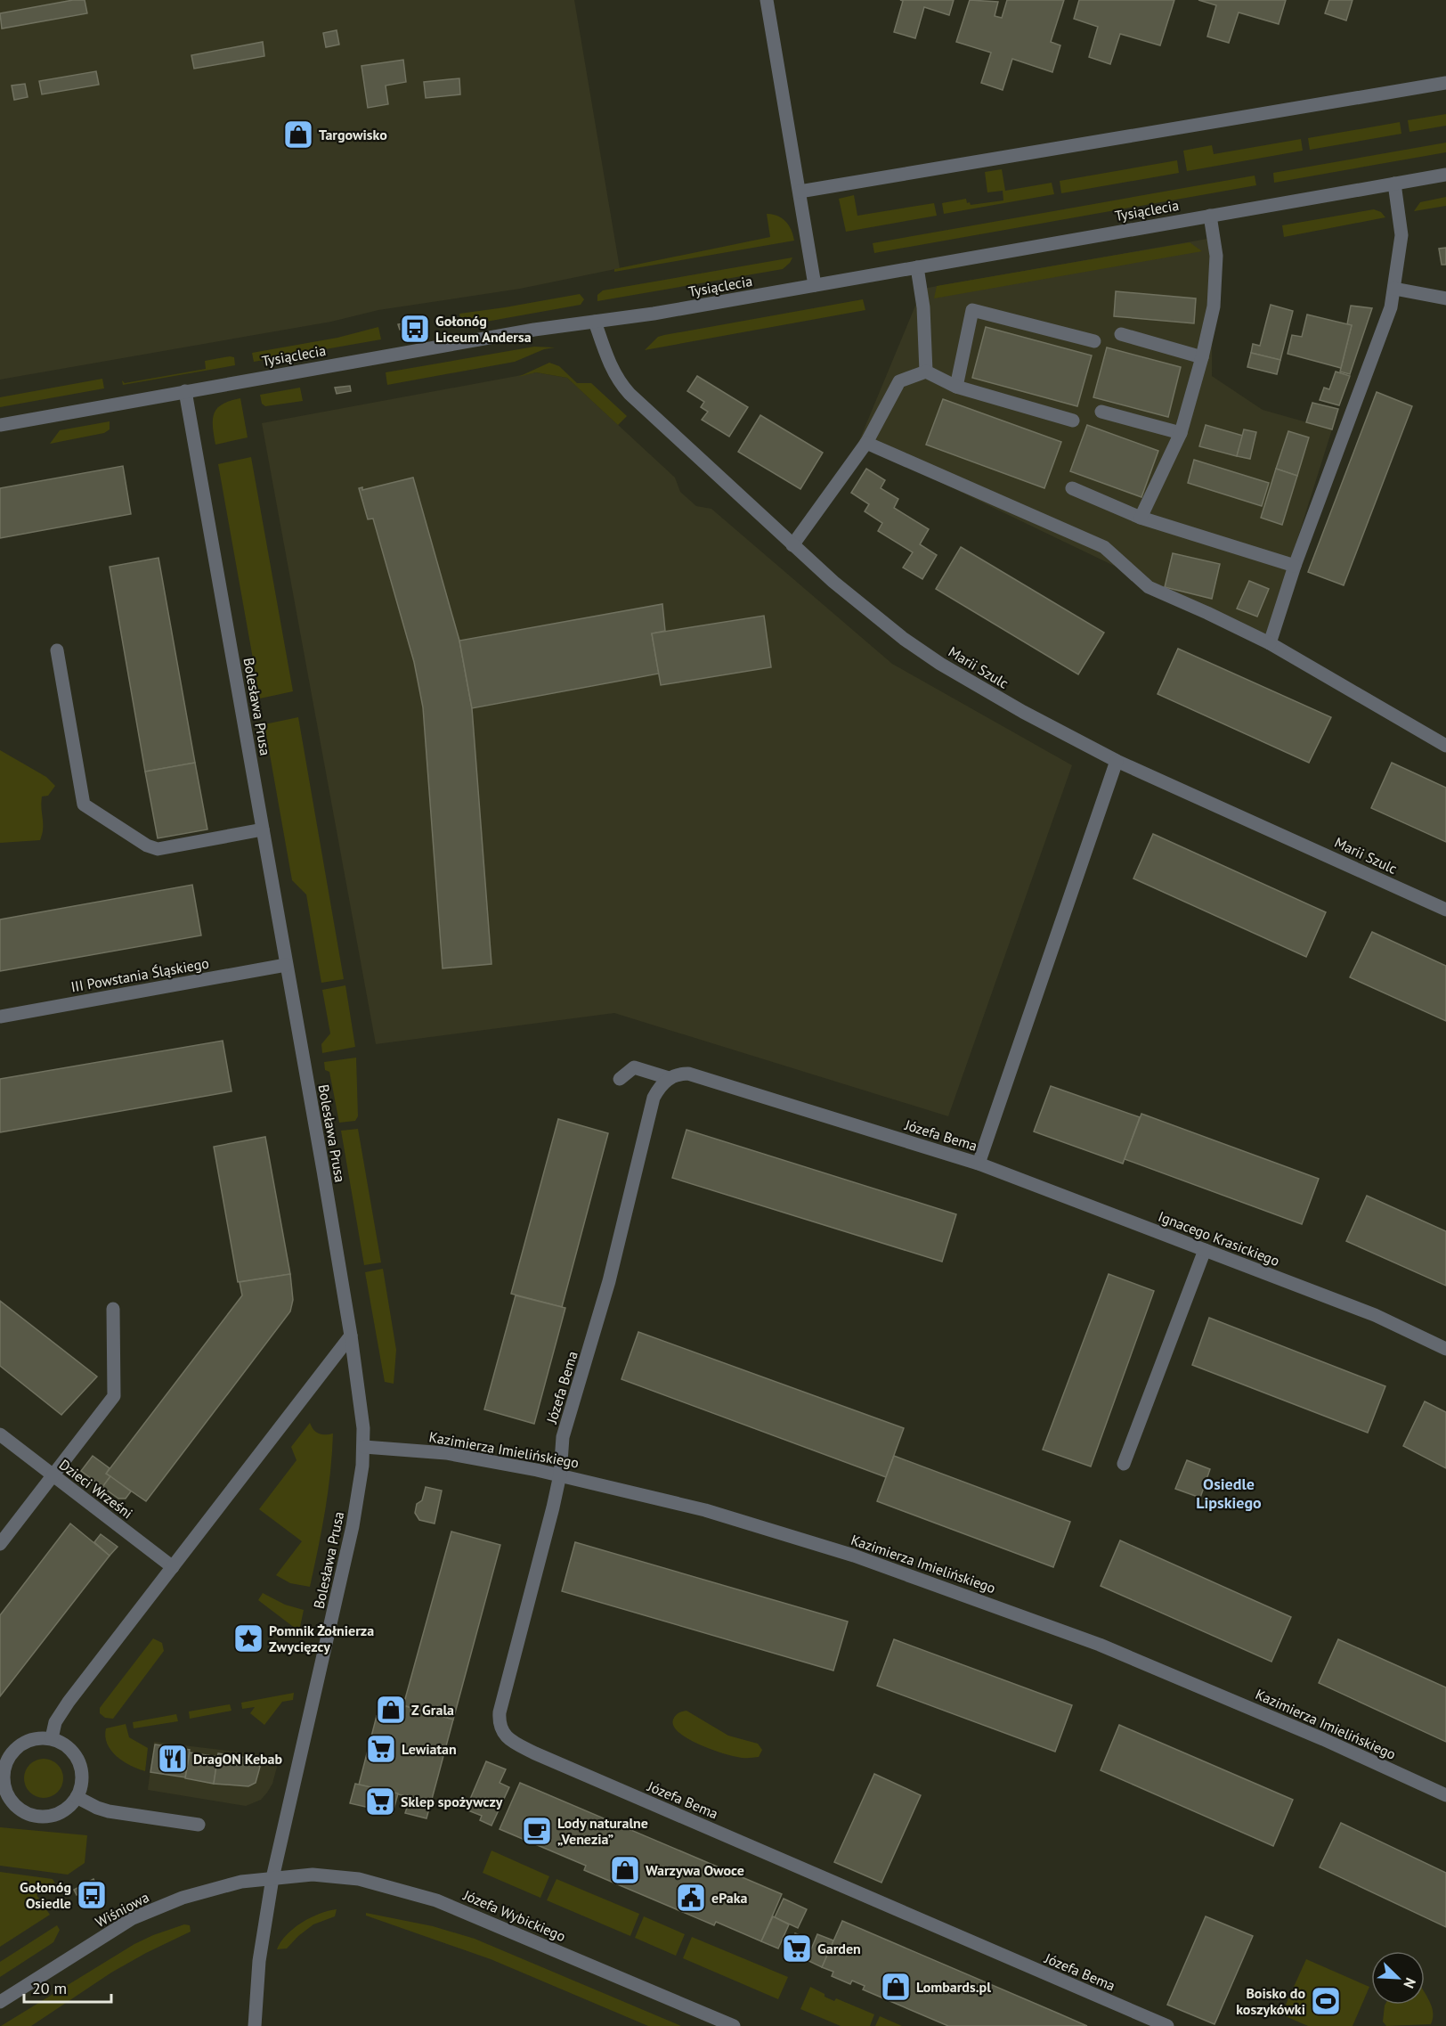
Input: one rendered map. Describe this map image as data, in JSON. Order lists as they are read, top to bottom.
{
  "streets": {
    "street": [
      "Tysiąclecia",
      "Marii Szulc",
      "Bolesława Prusa",
      "III Powstania Śląskiego",
      "Józefa Bema",
      "Ignacego Krasickiego",
      "Kazimierza Imielińskiego",
      "Dzieci Wrześni",
      "Wiśniowa",
      "Józefa Wybickiego"
    ]
  },
  "crossings": [
    ["Tysiąclecia", "Marii Szulc"],
    ["Tysiąclecia", "Bolesława Prusa"],
    ["Marii Szulc", "Józefa Bema"],
    ["Bolesława Prusa", "III Powstania Śląskiego"],
    ["Bolesława Prusa", "Kazimierza Imielińskiego"],
    ["Bolesława Prusa", "Wiśniowa"],
    ["Bolesława Prusa", "Józefa Wybickiego"],
    ["Józefa Bema", "Ignacego Krasickiego"],
    ["Józefa Bema", "Kazimierza Imielińskiego"],
    ["Wiśniowa", "Józefa Wybickiego"]
  ],
  "districts": ["Osiedle Lipskiego"],
  "places": {
    "shop": [
      "Targowisko",
      "Z Grala",
      "Warzywa Owoce",
      "Lombards.pl"
    ],
    "bus stop": ["Gołonóg Liceum Andersa", "Gołonóg Osiedle"],
    "place": ["Pomnik Żołnierza Zwycięzcy"],
    "supermarket": ["Lewiatan", "Sklep spożywczy", "Garden"],
    "restaurant": ["DragON Kebab"],
    "cafe": ["Lody naturalne „Venezia”"],
    "public building": ["ePaka"],
    "sports": ["Boisko do koszykówki"]
  },
  "scale_bar": "20 m",
  "north": "bottom right"
}
